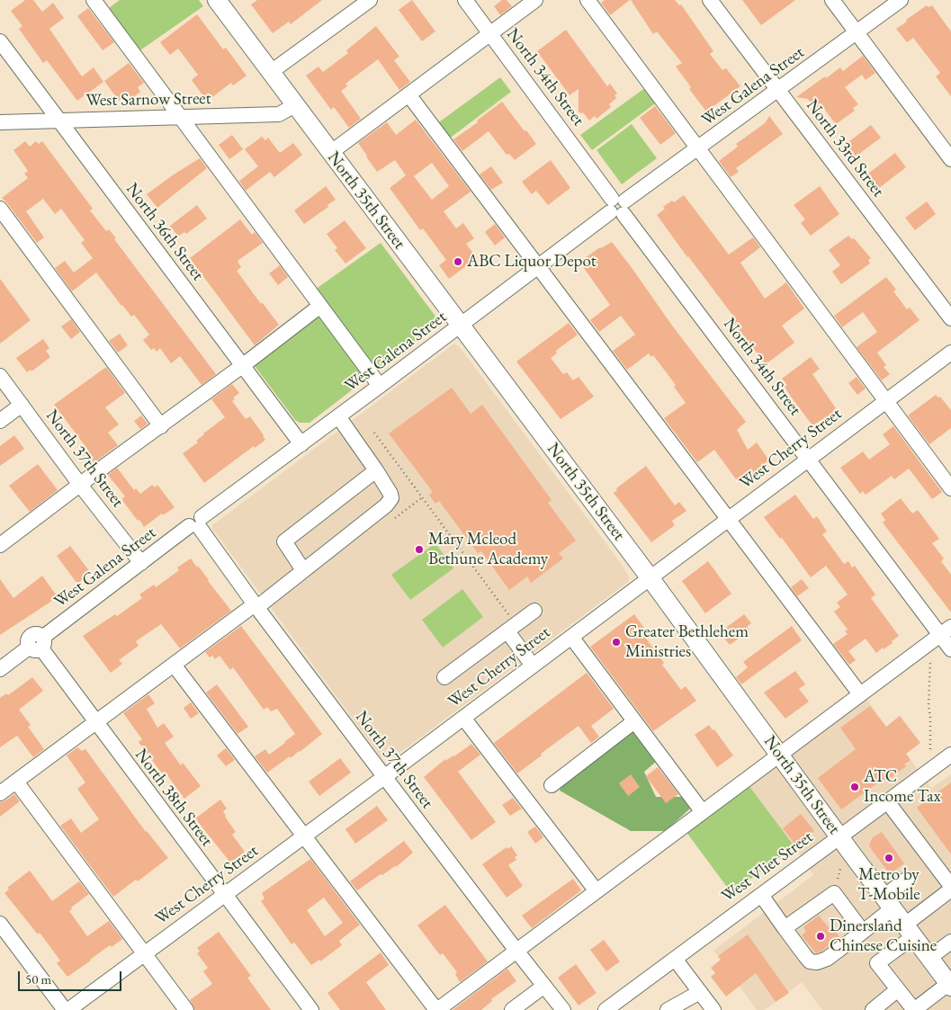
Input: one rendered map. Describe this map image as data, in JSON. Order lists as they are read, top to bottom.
{
  "streets": {
    "main road": ["North 35th Street"],
    "street": [
      "North 34th Street",
      "West Galena Street",
      "West Sarnow Street",
      "North 33rd Street",
      "North 36th Street",
      "West Cherry Street",
      "North 37th Street",
      "North 38th Street",
      "West Vliet Street"
    ]
  },
  "crossings": [
    ["North 34th Street", "West Galena Street"],
    ["North 34th Street", "West Cherry Street"],
    ["West Galena Street", "North 33rd Street"],
    ["West Galena Street", "North 35th Street"],
    ["West Galena Street", "North 36th Street"],
    ["West Galena Street", "North 37th Street"],
    ["West Galena Street", "North 38th Street"],
    ["West Sarnow Street", "North 35th Street"],
    ["West Sarnow Street", "North 36th Street"],
    ["North 35th Street", "West Cherry Street"],
    ["North 35th Street", "West Vliet Street"],
    ["West Cherry Street", "North 37th Street"],
    ["West Cherry Street", "North 38th Street"]
  ],
  "places": [
    "ABC Liquor Depot",
    "Mary Mcleod Bethune Academy",
    "Greater Bethlehem Ministries",
    "ATC Income Tax",
    "Metro by T-Mobile",
    "Dinersland Chinese Cuisine"
  ],
  "scale_bar": "50 m"
}
